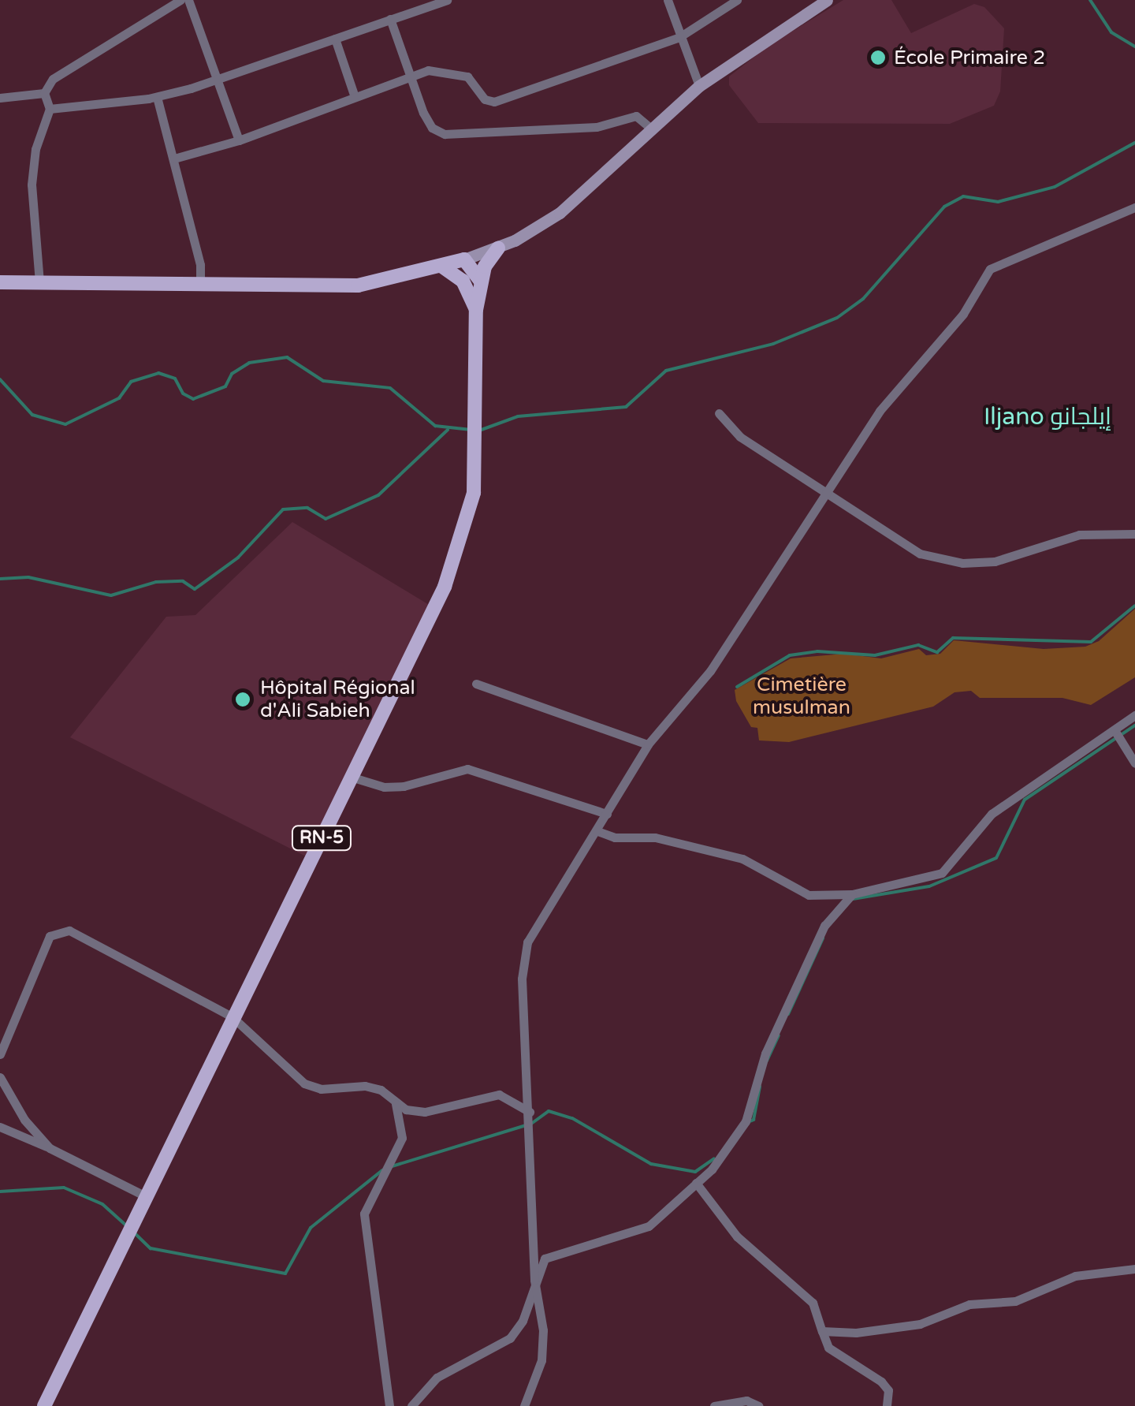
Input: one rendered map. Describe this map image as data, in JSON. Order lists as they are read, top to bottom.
{
  "streets": {
    "main road": ["RN-5"]
  },
  "districts": ["Iljano إيلجانو"],
  "parks": ["Cimetière musulman"],
  "places": ["École Primaire 2", "Hôpital Régional d'Ali Sabieh"]
}
